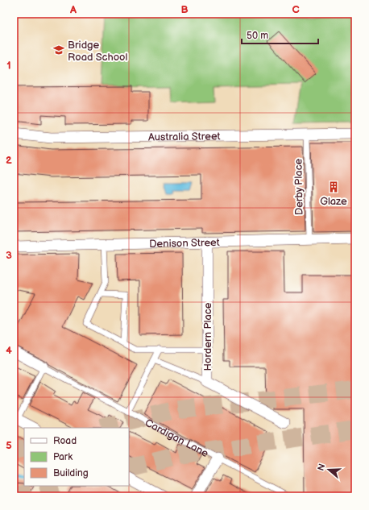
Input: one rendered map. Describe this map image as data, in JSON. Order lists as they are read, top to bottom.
{
  "streets": {
    "street": [
      "Australia Street",
      "Denison Street",
      "Hordern Place",
      "Cardigan Lane"
    ],
    "lane": ["Derby Place"]
  },
  "crossings": [
    ["Australia Street", "Derby Place"],
    ["Derby Place", "Denison Street"],
    ["Denison Street", "Hordern Place"]
  ],
  "places": {
    "school or university": ["Bridge Road School"],
    "building": ["Glaze"]
  },
  "legend": ["Road", "Park", "Building"],
  "scale_bar": "50 m",
  "north": "left",
  "grid": {
    "columns": ["A", "B", "C"],
    "rows": [
      "1",
      "2",
      "3",
      "4",
      "5"
    ]
  }
}
